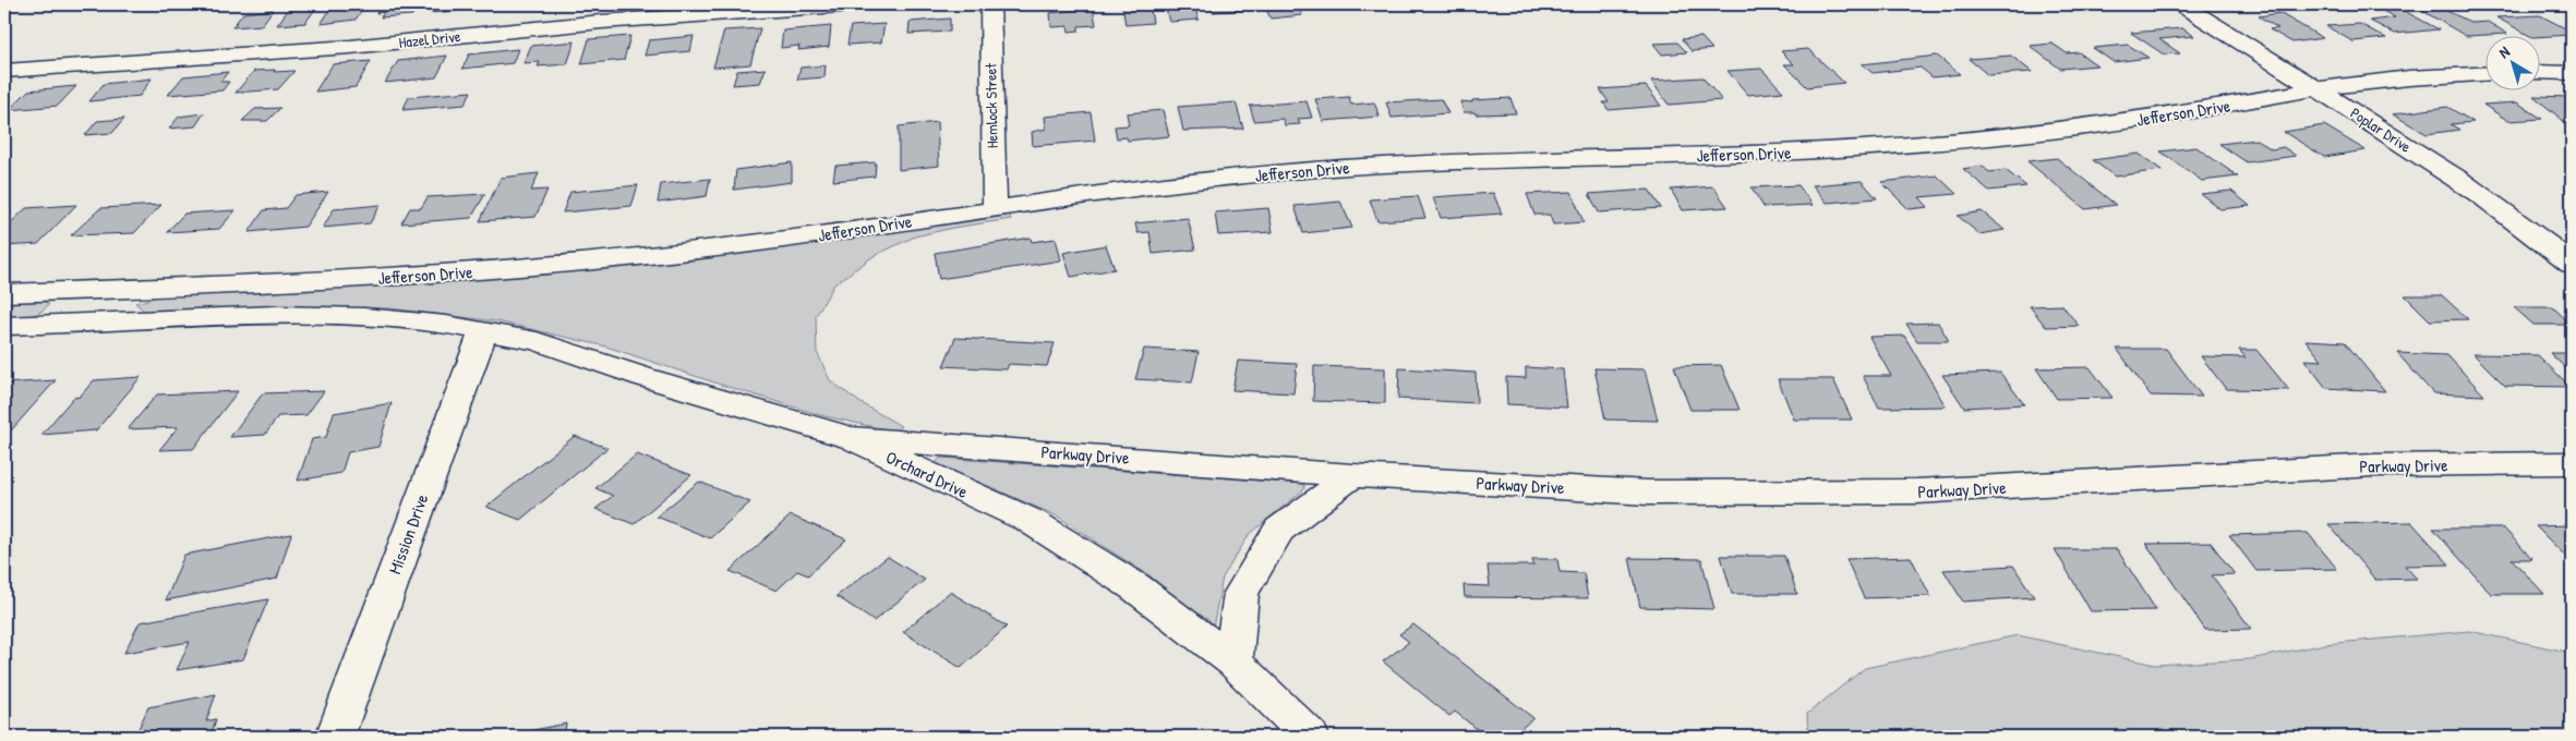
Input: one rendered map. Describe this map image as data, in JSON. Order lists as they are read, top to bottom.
{
  "streets": {
    "street": [
      "Hazel Drive",
      "Hemlock Street",
      "Jefferson Drive",
      "Poplar Drive",
      "Parkway Drive",
      "Orchard Drive",
      "Mission Drive"
    ]
  },
  "crossings": [
    ["Hemlock Street", "Jefferson Drive"],
    ["Jefferson Drive", "Poplar Drive"],
    ["Parkway Drive", "Orchard Drive"],
    ["Orchard Drive", "Mission Drive"]
  ],
  "north": "top left"
}
